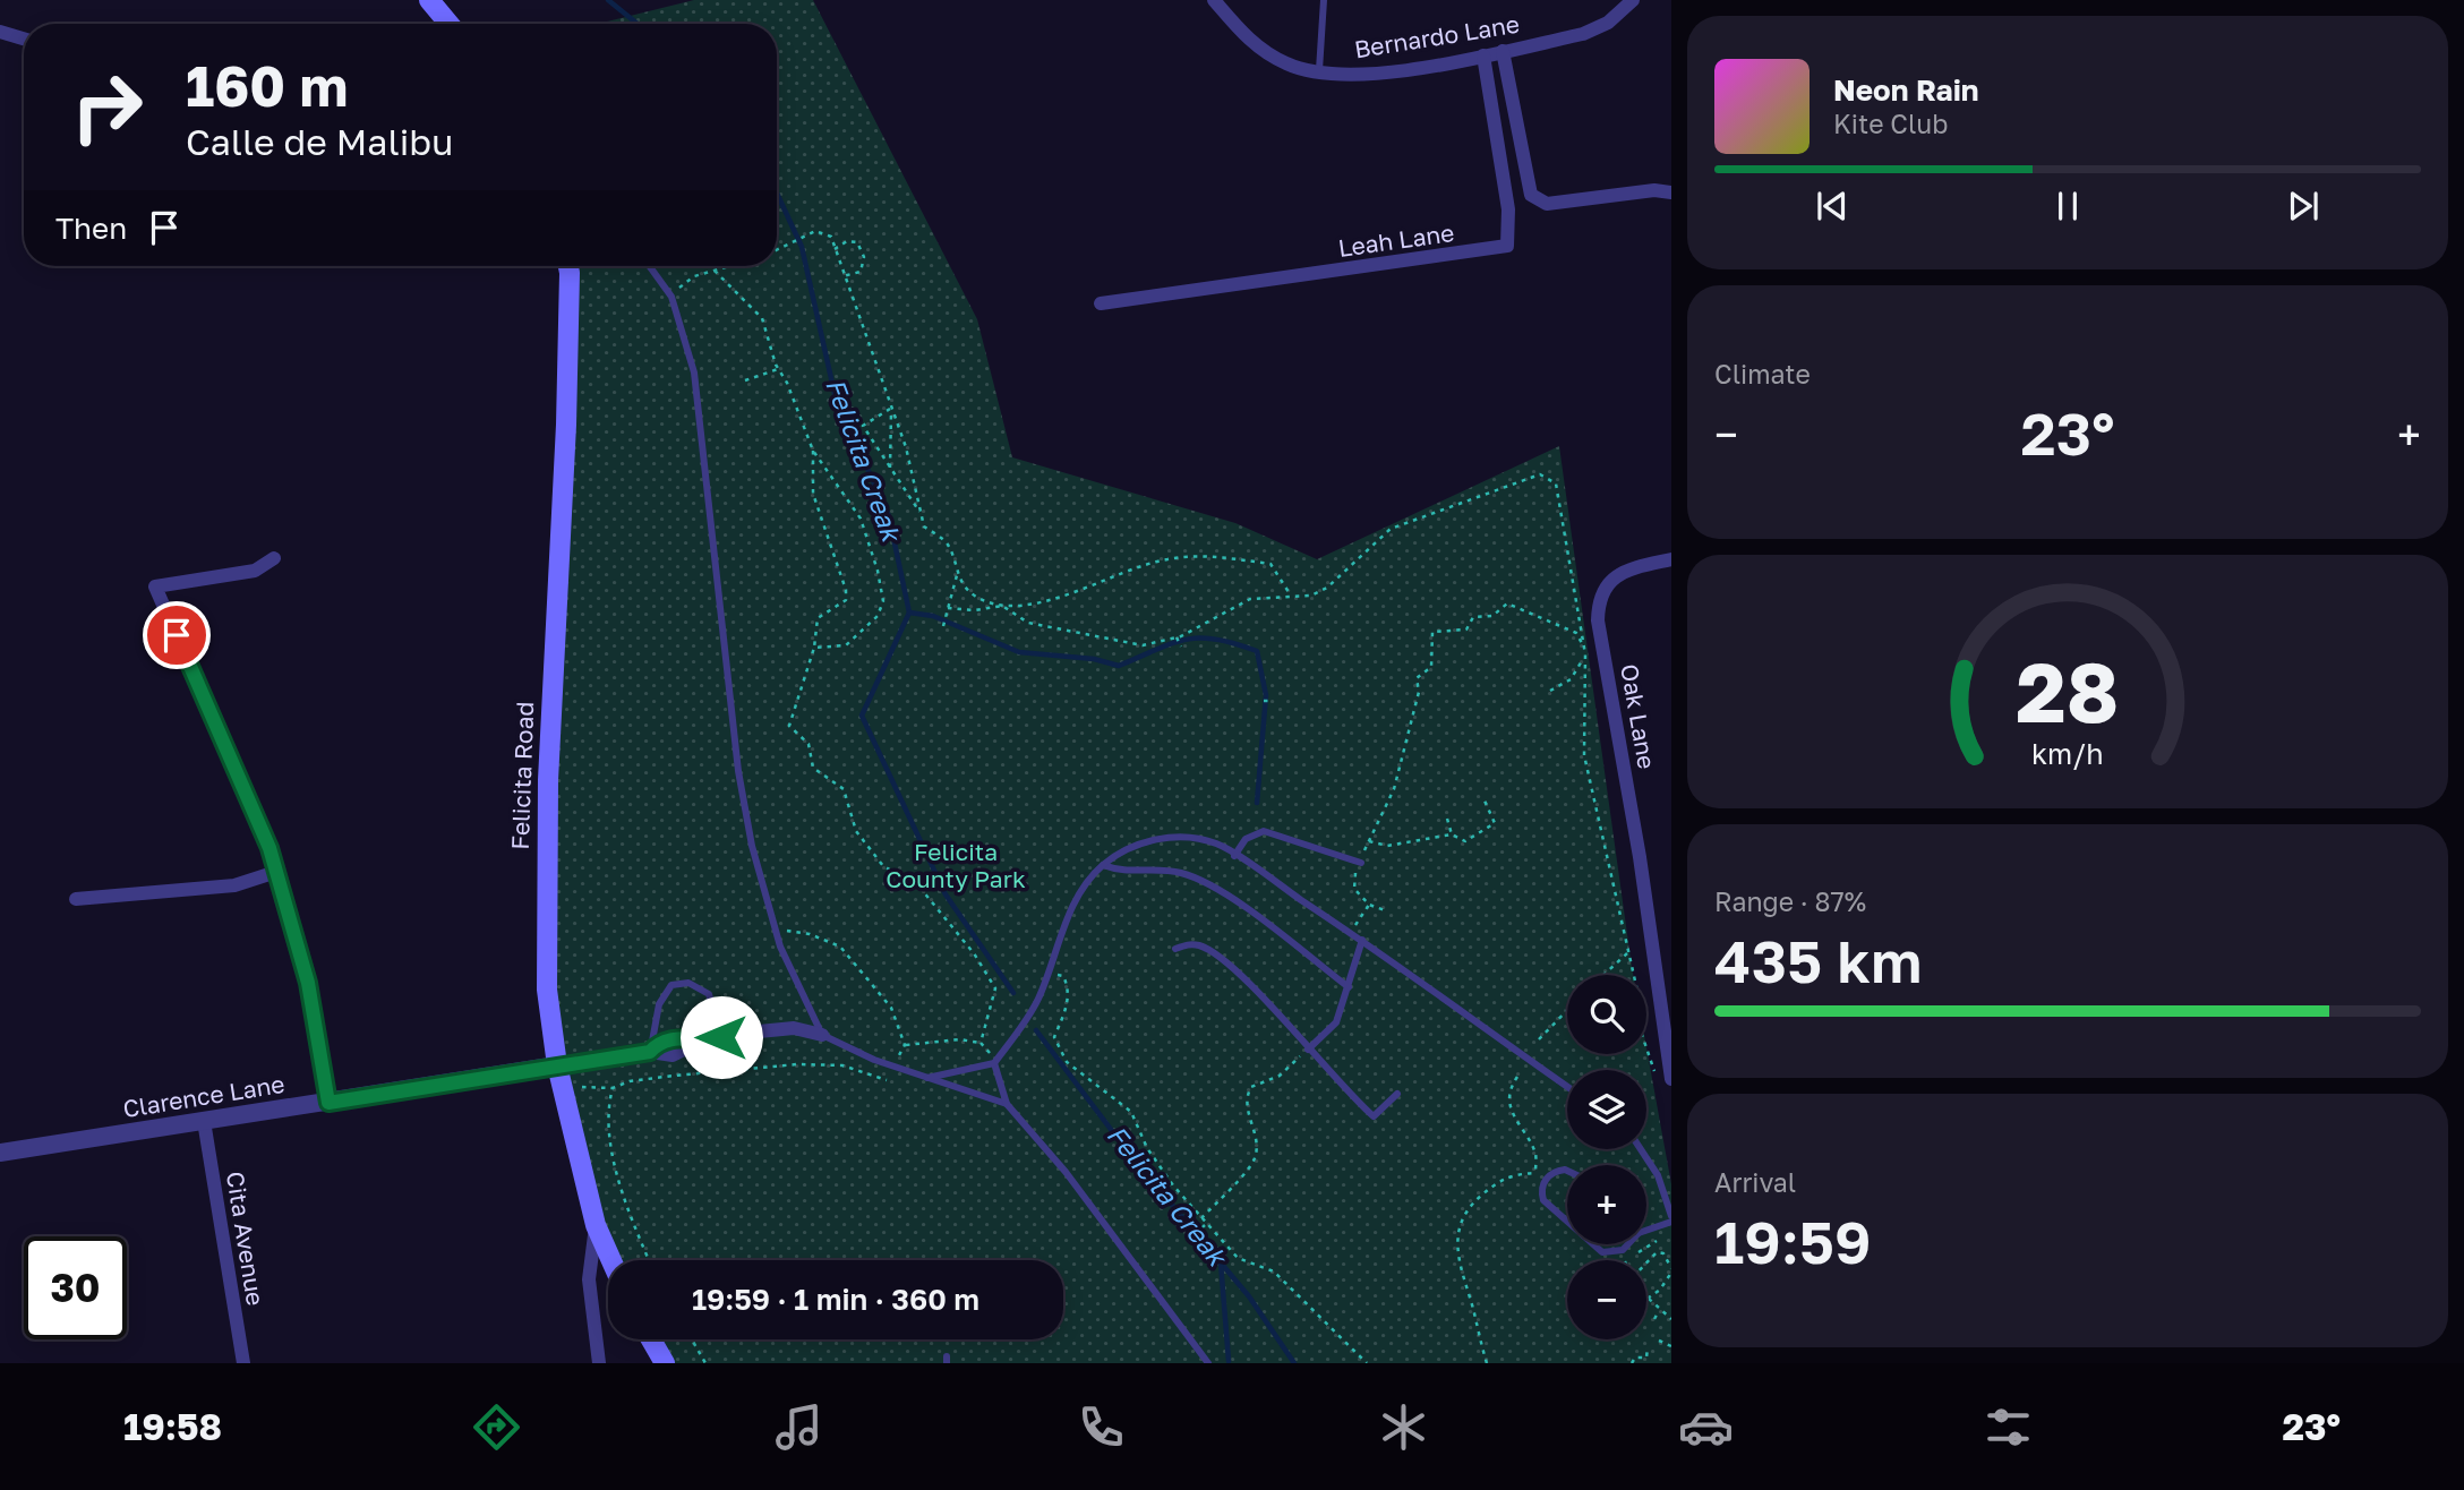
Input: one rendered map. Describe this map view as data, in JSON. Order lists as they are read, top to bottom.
{
  "streets": {
    "main road": ["Felicita Road"],
    "street": [
      "Bernardo Lane",
      "Leah Lane",
      "Oak Lane",
      "Clarence Lane",
      "Cita Avenue"
    ]
  },
  "crossings": [
    ["Bernardo Lane", "Leah Lane"],
    ["Felicita Road", "Clarence Lane"],
    ["Clarence Lane", "Cita Avenue"]
  ],
  "water": ["Felicita Creak"],
  "parks": ["Felicita County Park"],
  "page": {
    "turn": ["160 m", "Calle de Malibu"],
    "song": ["Neon Rain", "Kite Club"],
    "then": "Then",
    "tile": [
      "Climate",
      ["Range · 87%", "435 km"],
      ["Arrival", "19:59"]
    ],
    "heat": ["−", "23°", "+"],
    "map_buttons": ["+", "−"],
    "limit": "30",
    "trip": "19:59 · 1 min · 360 m",
    "tabs": ["19:58", "23°"],
    "gauge": ["28", "km/h"]
  }
}
